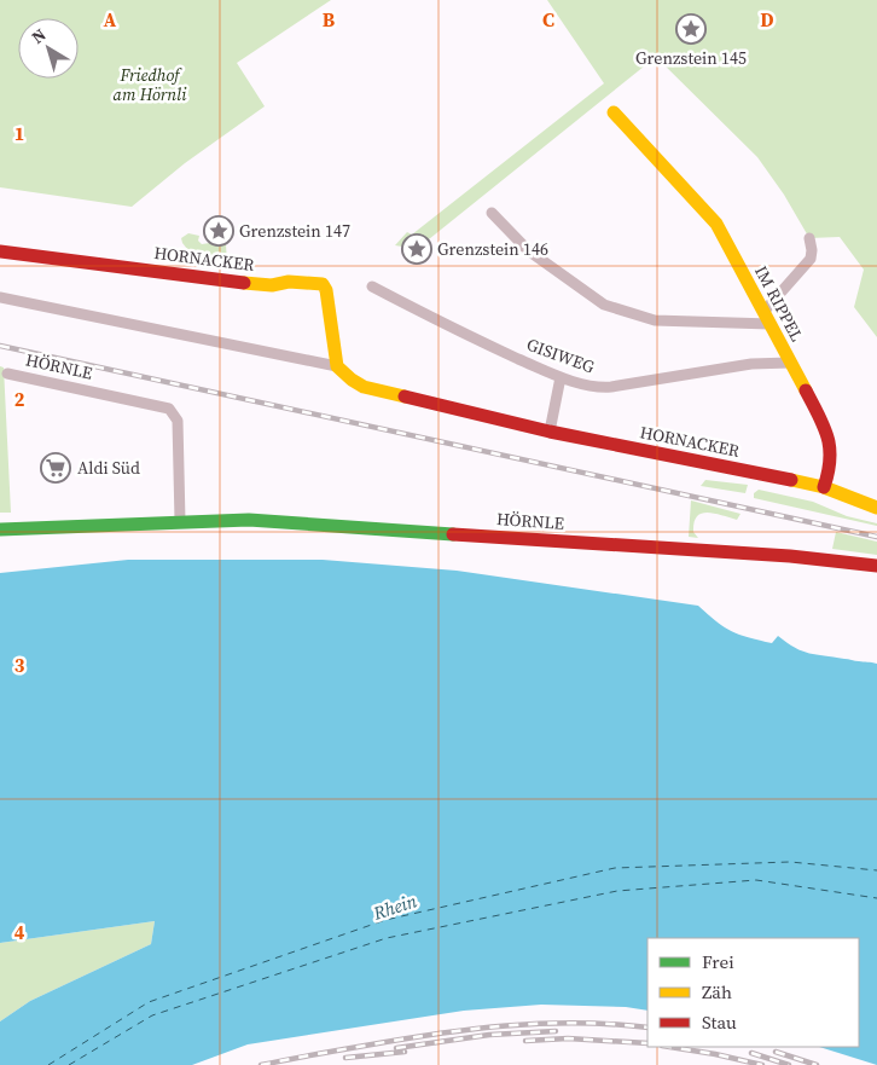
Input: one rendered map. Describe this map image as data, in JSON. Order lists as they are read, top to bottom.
{
  "streets": {
    "street": [
      "HORNACKER",
      "IM RIPPEL",
      "GISIWEG",
      "HÖRNLE"
    ]
  },
  "crossings": [
    ["HORNACKER", "IM RIPPEL"],
    ["IM RIPPEL", "GISIWEG"]
  ],
  "water": ["Rhein"],
  "parks": ["Friedhof am Hörnli"],
  "places": {
    "place": ["Grenzstein 145", "Grenzstein 147", "Grenzstein 146"],
    "supermarket": ["Aldi Süd"]
  },
  "legend": ["Frei", "Zäh", "Stau"],
  "north": "top left",
  "grid": {
    "columns": [
      "A",
      "B",
      "C",
      "D"
    ],
    "rows": [
      "1",
      "2",
      "3",
      "4"
    ]
  }
}
